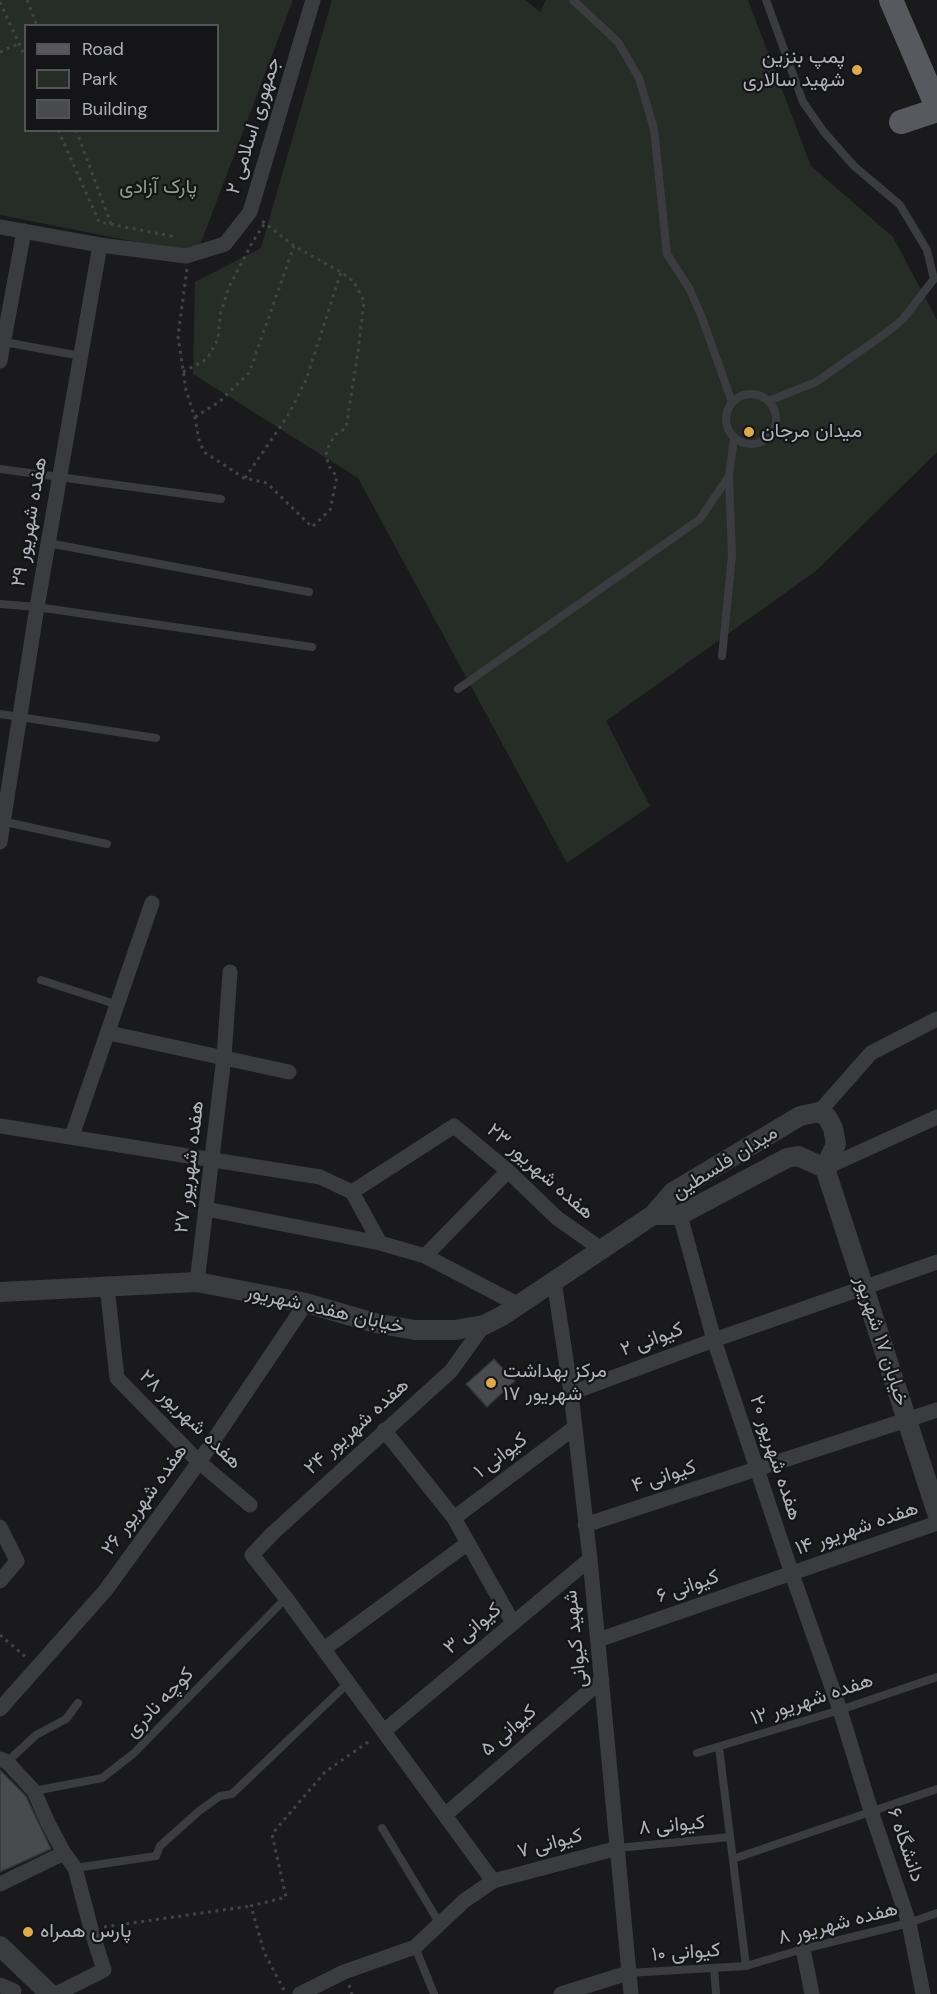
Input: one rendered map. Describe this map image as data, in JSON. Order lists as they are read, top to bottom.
{
  "streets": {
    "street": [
      "جمهوری اسلامی ۲",
      "هفده شهریور ۲۹",
      "میدان فلسطین",
      "هفده شهریور ۲۷",
      "هفده شهریور ۲۳",
      "خیابان هفده شهریور",
      "کیوانی ۲",
      "خیابان ۱۷ شهریور",
      "هفده شهریور ۲۸",
      "هفده شهریور ۲۴",
      "کیوانی ۱",
      "هفده شهریور ۲۰",
      "کیوانی ۴",
      "هفده شهریور ۲۶",
      "هفده شهریور ۱۴",
      "کیوانی ۶",
      "کیوانی ۳",
      "شهید کیوانی",
      "کیوانی ۵",
      "کیوانی ۷",
      "دانشگاه ۶"
    ],
    "lane": [
      "هفده شهریور ۱۲",
      "کوچه نادری",
      "کیوانی ۸",
      "هفده شهریور ۸",
      "کیوانی ۱۰"
    ]
  },
  "crossings": [
    ["جمهوری اسلامی ۲", "هفده شهریور ۲۹"],
    ["میدان فلسطین", "خیابان هفده شهریور"],
    ["میدان فلسطین", "خیابان ۱۷ شهریور"],
    ["میدان فلسطین", "هفده شهریور ۲۰"],
    ["هفده شهریور ۲۷", "خیابان هفده شهریور"],
    ["هفده شهریور ۲۳", "خیابان هفده شهریور"],
    ["خیابان هفده شهریور", "هفده شهریور ۲۸"],
    ["خیابان هفده شهریور", "هفده شهریور ۲۴"],
    ["خیابان هفده شهریور", "هفده شهریور ۲۶"],
    ["خیابان هفده شهریور", "شهید کیوانی"],
    ["کیوانی ۲", "خیابان ۱۷ شهریور"],
    ["کیوانی ۲", "هفده شهریور ۲۰"],
    ["کیوانی ۲", "شهید کیوانی"],
    ["خیابان ۱۷ شهریور", "کیوانی ۴"],
    ["هفده شهریور ۲۸", "هفده شهریور ۲۶"],
    ["هفده شهریور ۲۴", "کوچه نادری"],
    ["کیوانی ۱", "شهید کیوانی"],
    ["هفده شهریور ۲۰", "کیوانی ۴"],
    ["هفده شهریور ۲۰", "هفده شهریور ۱۴"],
    ["هفده شهریور ۲۰", "کیوانی ۶"],
    ["هفده شهریور ۲۰", "هفده شهریور ۱۲"],
    ["هفده شهریور ۲۰", "دانشگاه ۶"],
    ["کیوانی ۴", "شهید کیوانی"],
    ["هفده شهریور ۱۴", "کیوانی ۶"],
    ["کیوانی ۶", "شهید کیوانی"],
    ["کیوانی ۳", "شهید کیوانی"],
    ["شهید کیوانی", "کیوانی ۵"],
    ["شهید کیوانی", "کیوانی ۸"],
    ["شهید کیوانی", "کیوانی ۷"],
    ["شهید کیوانی", "کیوانی ۱۰"],
    ["هفده شهریور ۱۲", "دانشگاه ۶"],
    ["کیوانی ۸", "کیوانی ۷"],
    ["دانشگاه ۶", "هفده شهریور ۸"],
    ["هفده شهریور ۸", "کیوانی ۱۰"]
  ],
  "parks": ["پارک آزادی"],
  "places": [
    "پمپ بنزین شهید سالاری",
    "میدان مرجان",
    "مرکز بهداشت ۱۷ شهریور",
    "پارس همراه"
  ],
  "legend": ["Road", "Park", "Building"]
}
